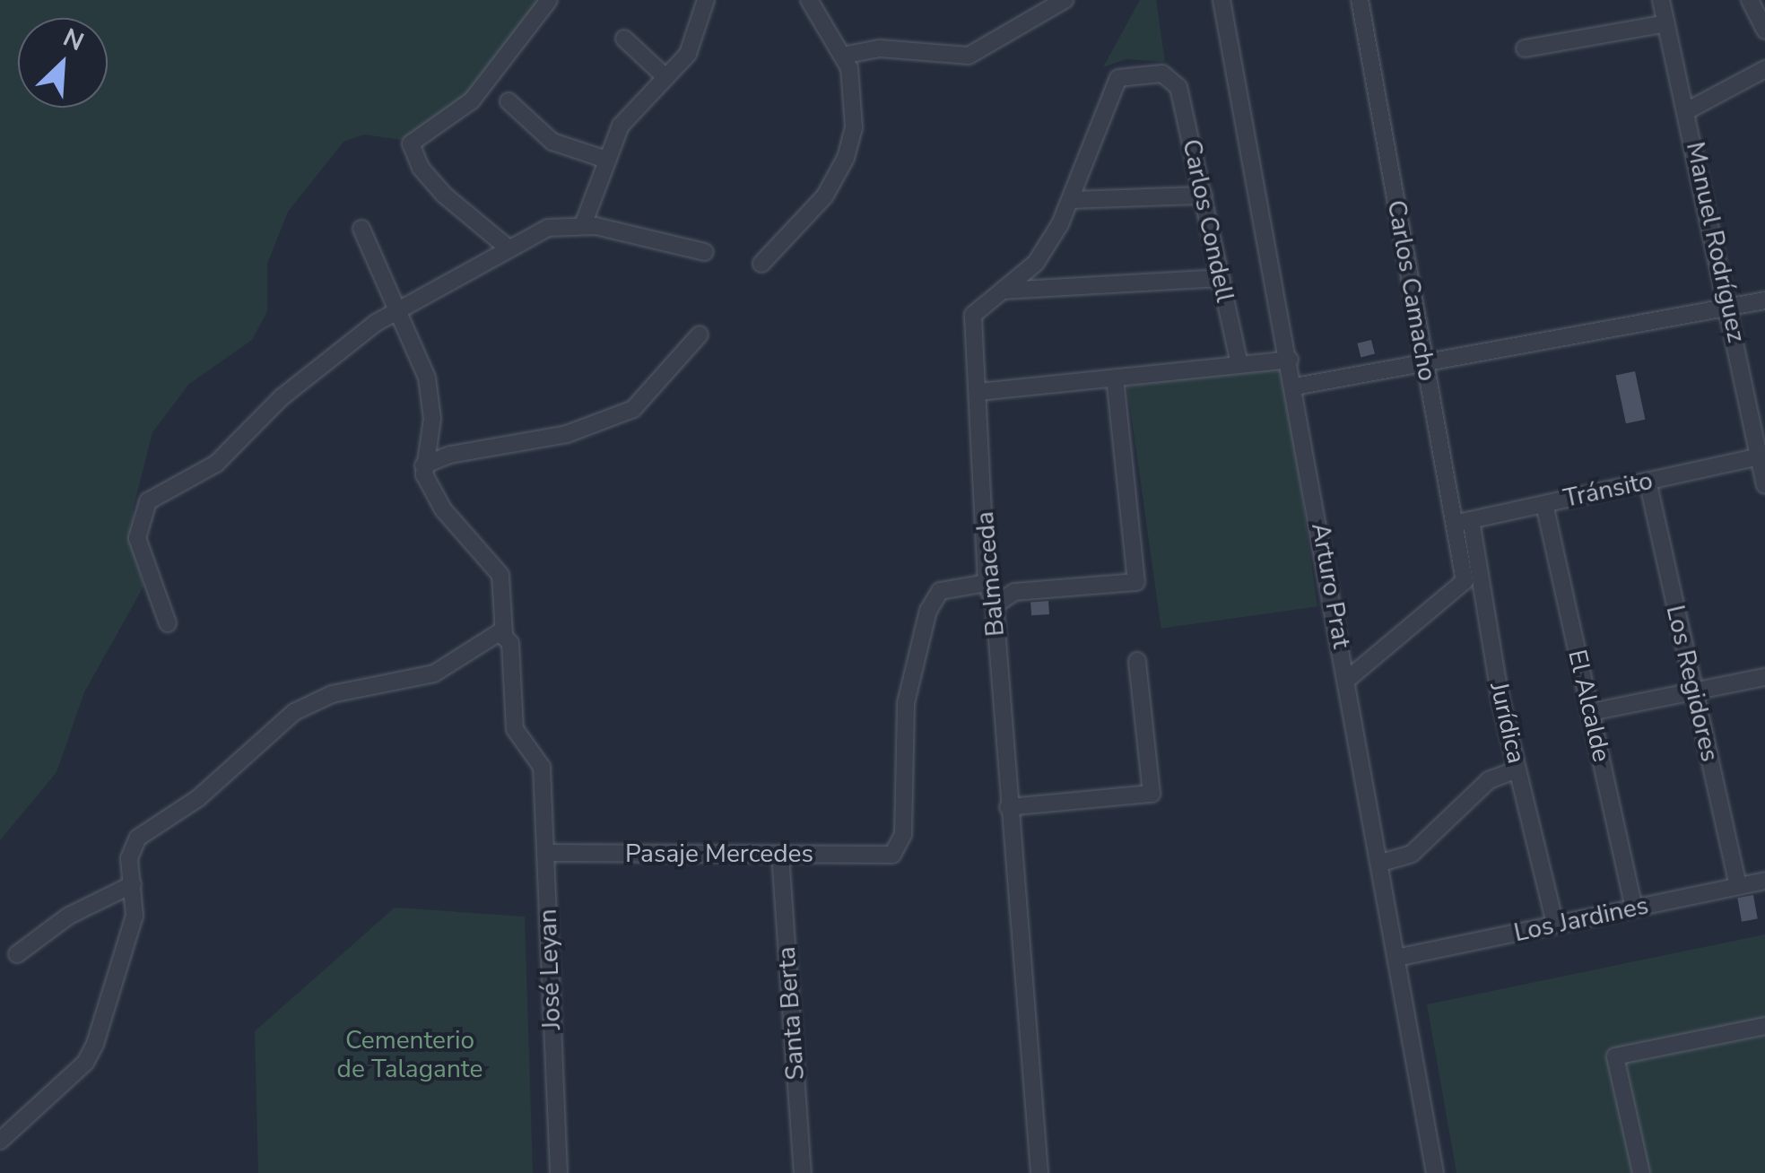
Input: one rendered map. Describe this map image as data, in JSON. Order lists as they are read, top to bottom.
{
  "streets": {
    "street": [
      "Carlos Condell",
      "Manuel Rodríguez",
      "Carlos Camacho",
      "Tránsito",
      "Balmaceda",
      "Arturo Prat",
      "Los Regidores",
      "El Alcalde",
      "Jurídica",
      "Pasaje Mercedes",
      "Los Jardines",
      "José Leyan",
      "Santa Berta"
    ]
  },
  "crossings": [
    ["Carlos Condell", "Balmaceda"],
    ["Manuel Rodríguez", "Tránsito"],
    ["Carlos Camacho", "Tránsito"],
    ["Carlos Camacho", "Arturo Prat"],
    ["Carlos Camacho", "Jurídica"],
    ["Tránsito", "Los Regidores"],
    ["Tránsito", "El Alcalde"],
    ["Tránsito", "Jurídica"],
    ["Balmaceda", "Pasaje Mercedes"],
    ["Arturo Prat", "Los Jardines"],
    ["Los Regidores", "Los Jardines"],
    ["El Alcalde", "Los Jardines"],
    ["Jurídica", "Los Jardines"],
    ["Pasaje Mercedes", "José Leyan"],
    ["Pasaje Mercedes", "Santa Berta"]
  ],
  "parks": ["Cementerio de Talagante"],
  "north": "top right"
}
